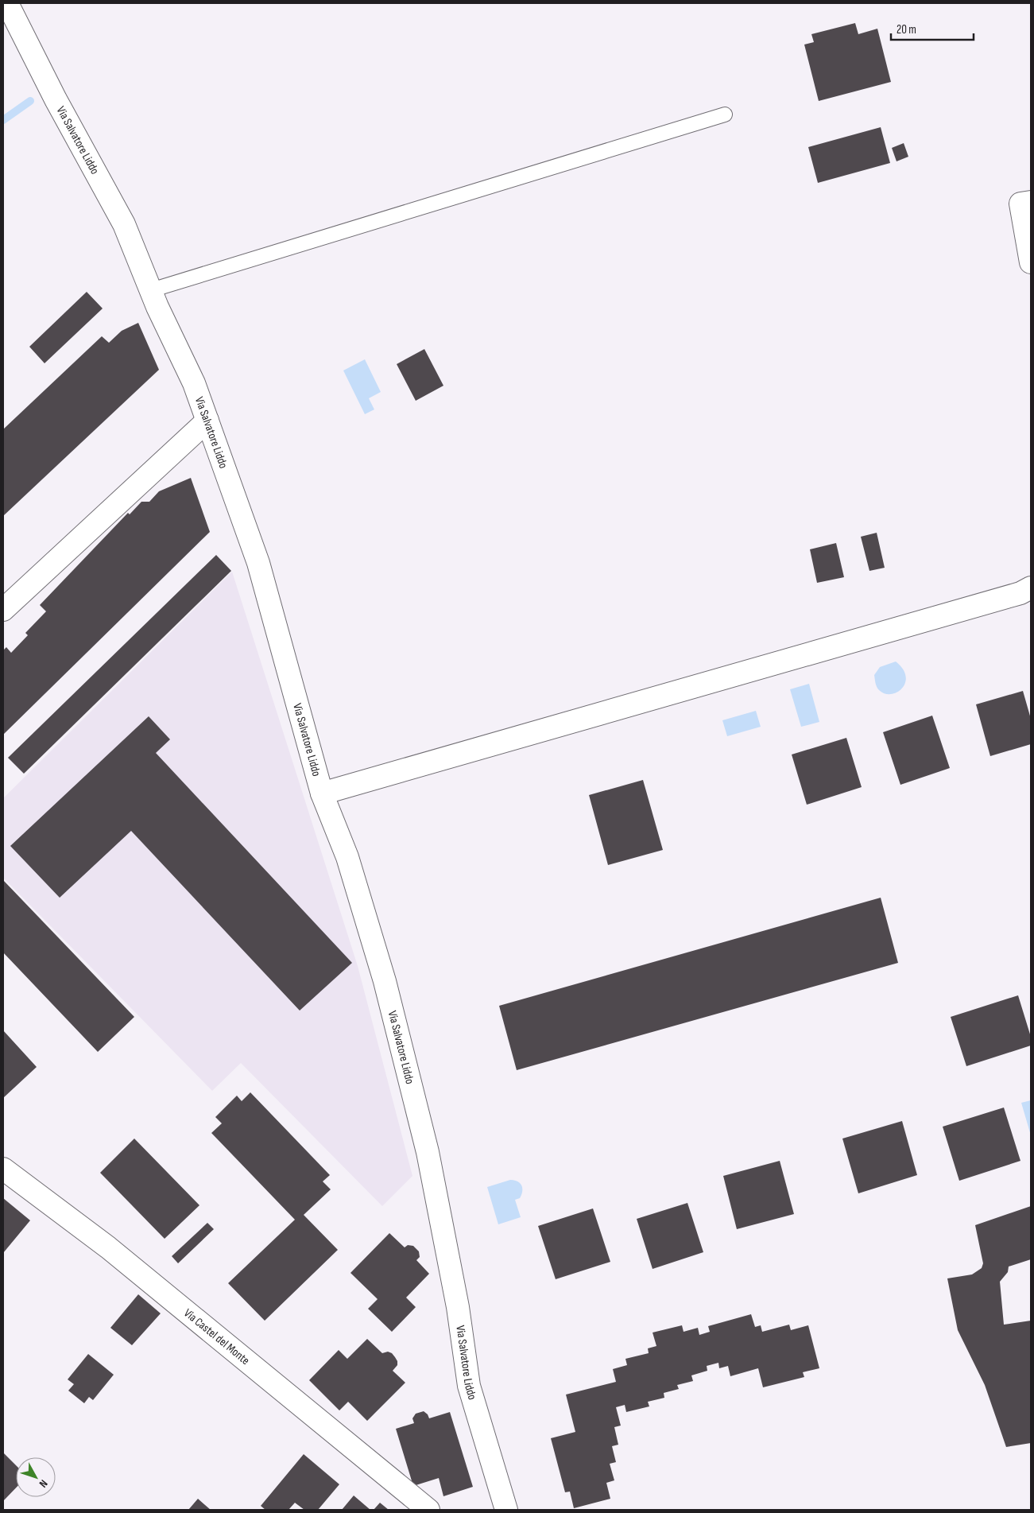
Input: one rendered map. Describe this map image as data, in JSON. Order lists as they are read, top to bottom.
{
  "streets": {
    "street": ["Via Salvatore Liddo", "Via Castel del Monte"]
  },
  "scale_bar": "20 m",
  "north": "bottom right"
}
